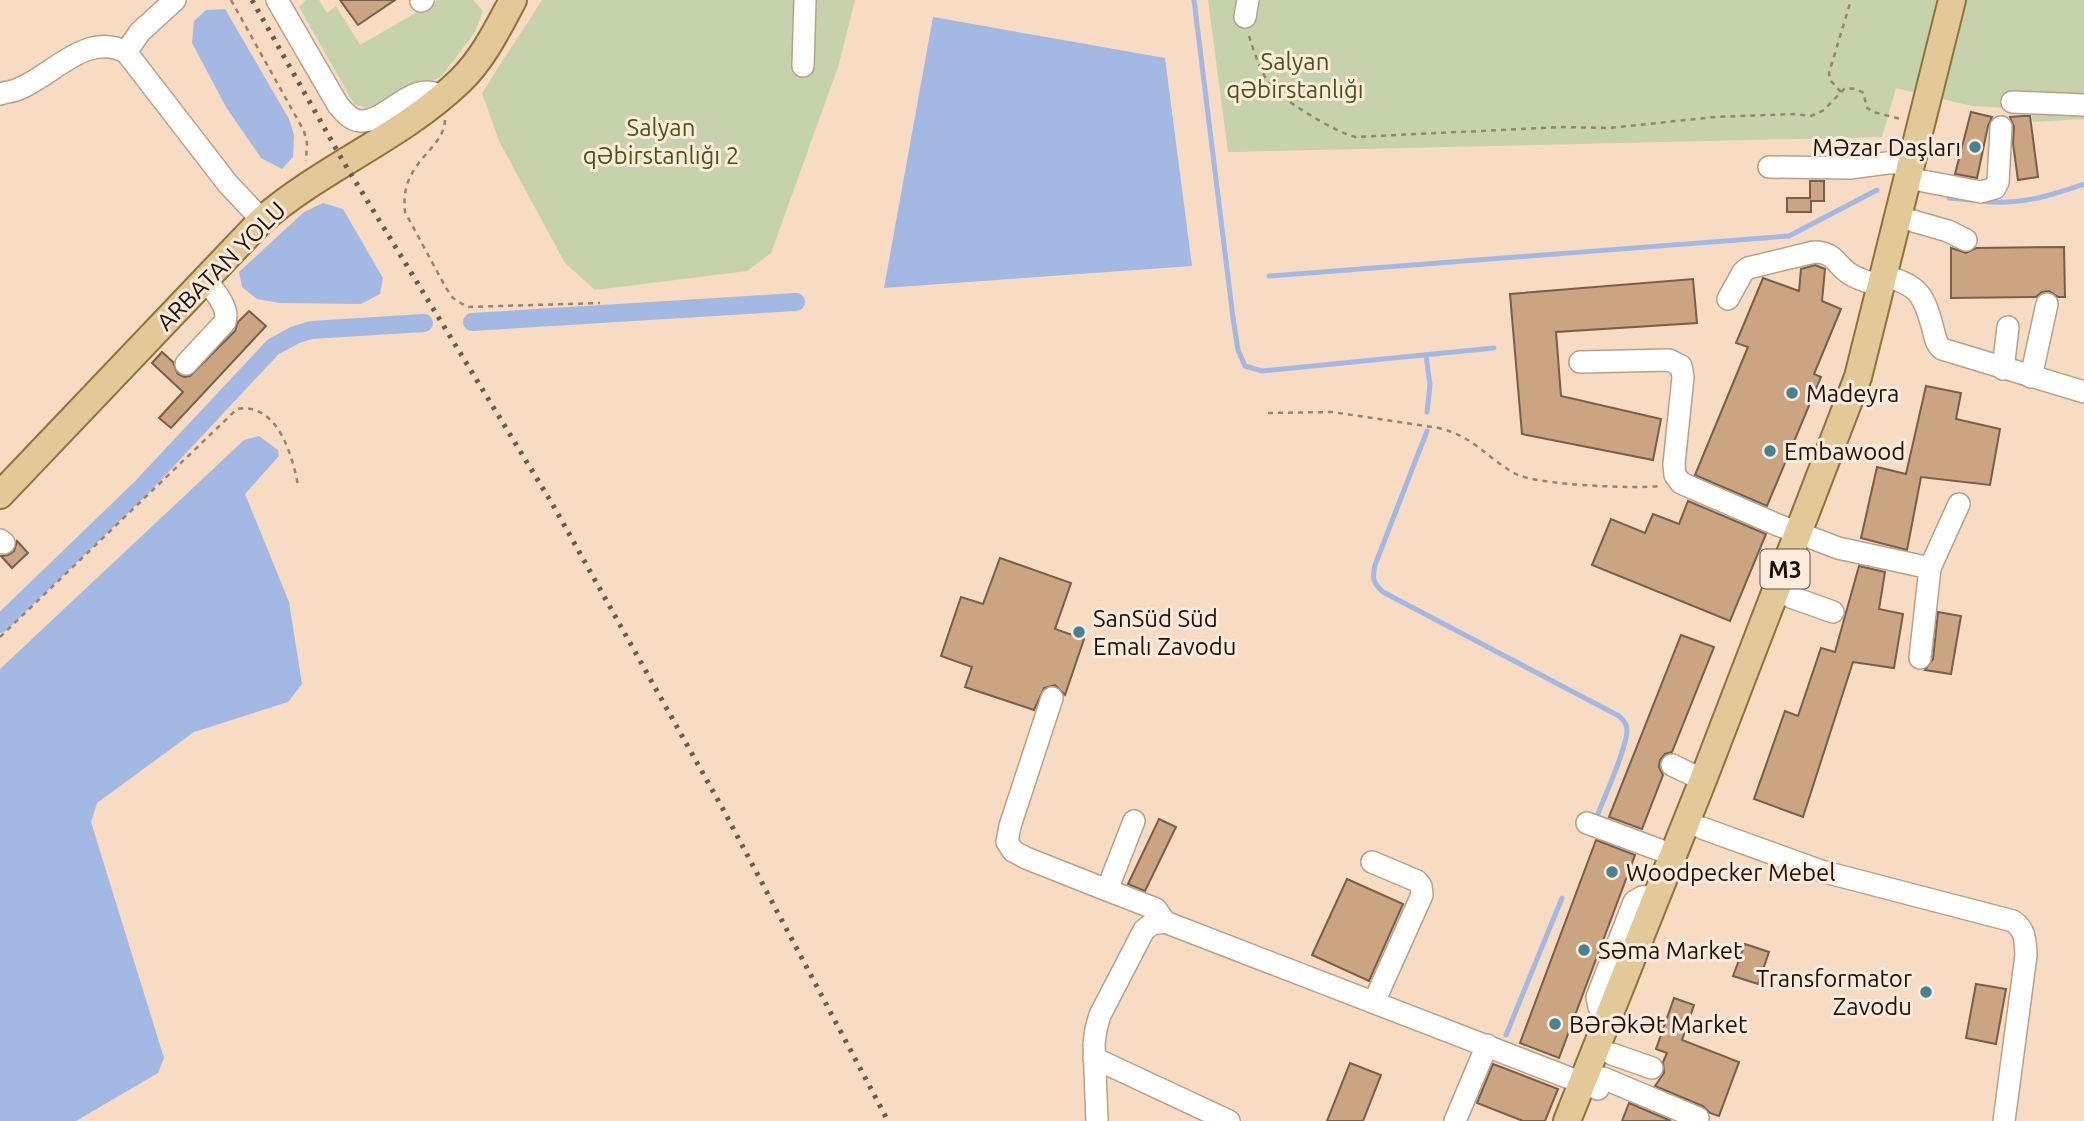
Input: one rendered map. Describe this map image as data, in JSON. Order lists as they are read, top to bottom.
{
  "streets": {
    "main road": ["ARBATAN YOLU", "M3"]
  },
  "parks": ["Salyan qəbirstanlığı", "Salyan qəbirstanlığı 2"],
  "places": [
    "Məzar Daşları",
    "Madeyra",
    "Embawood",
    "SanSüd Süd Emalı Zavodu",
    "Woodpecker Mebel",
    "Səma Market",
    "Transformator Zavodu",
    "Bərəkət Market"
  ]
}
